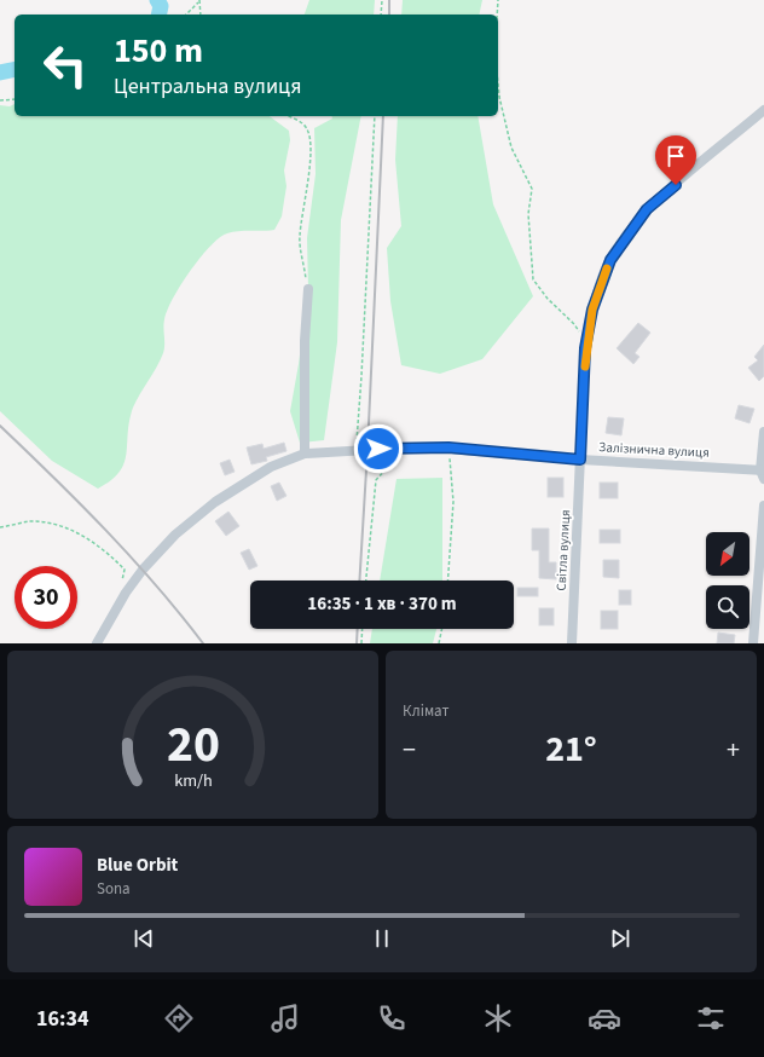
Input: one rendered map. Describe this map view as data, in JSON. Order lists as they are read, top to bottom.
{
  "streets": {
    "street": ["Залізнична вулиця", "Світла вулиця"]
  },
  "crossings": [
    ["Залізнична вулиця", "Світла вулиця"]
  ],
  "north": "bottom left",
  "page": {
    "turn": ["150 m", "Центральна вулиця"],
    "limit": "30",
    "trip": "16:35 · 1 хв · 370 m",
    "tile": "Клімат",
    "heat": ["−", "21°", "+"],
    "song": ["Blue Orbit", "Sona"],
    "tabs": "16:34",
    "gauge": ["20", "km/h"]
  }
}
